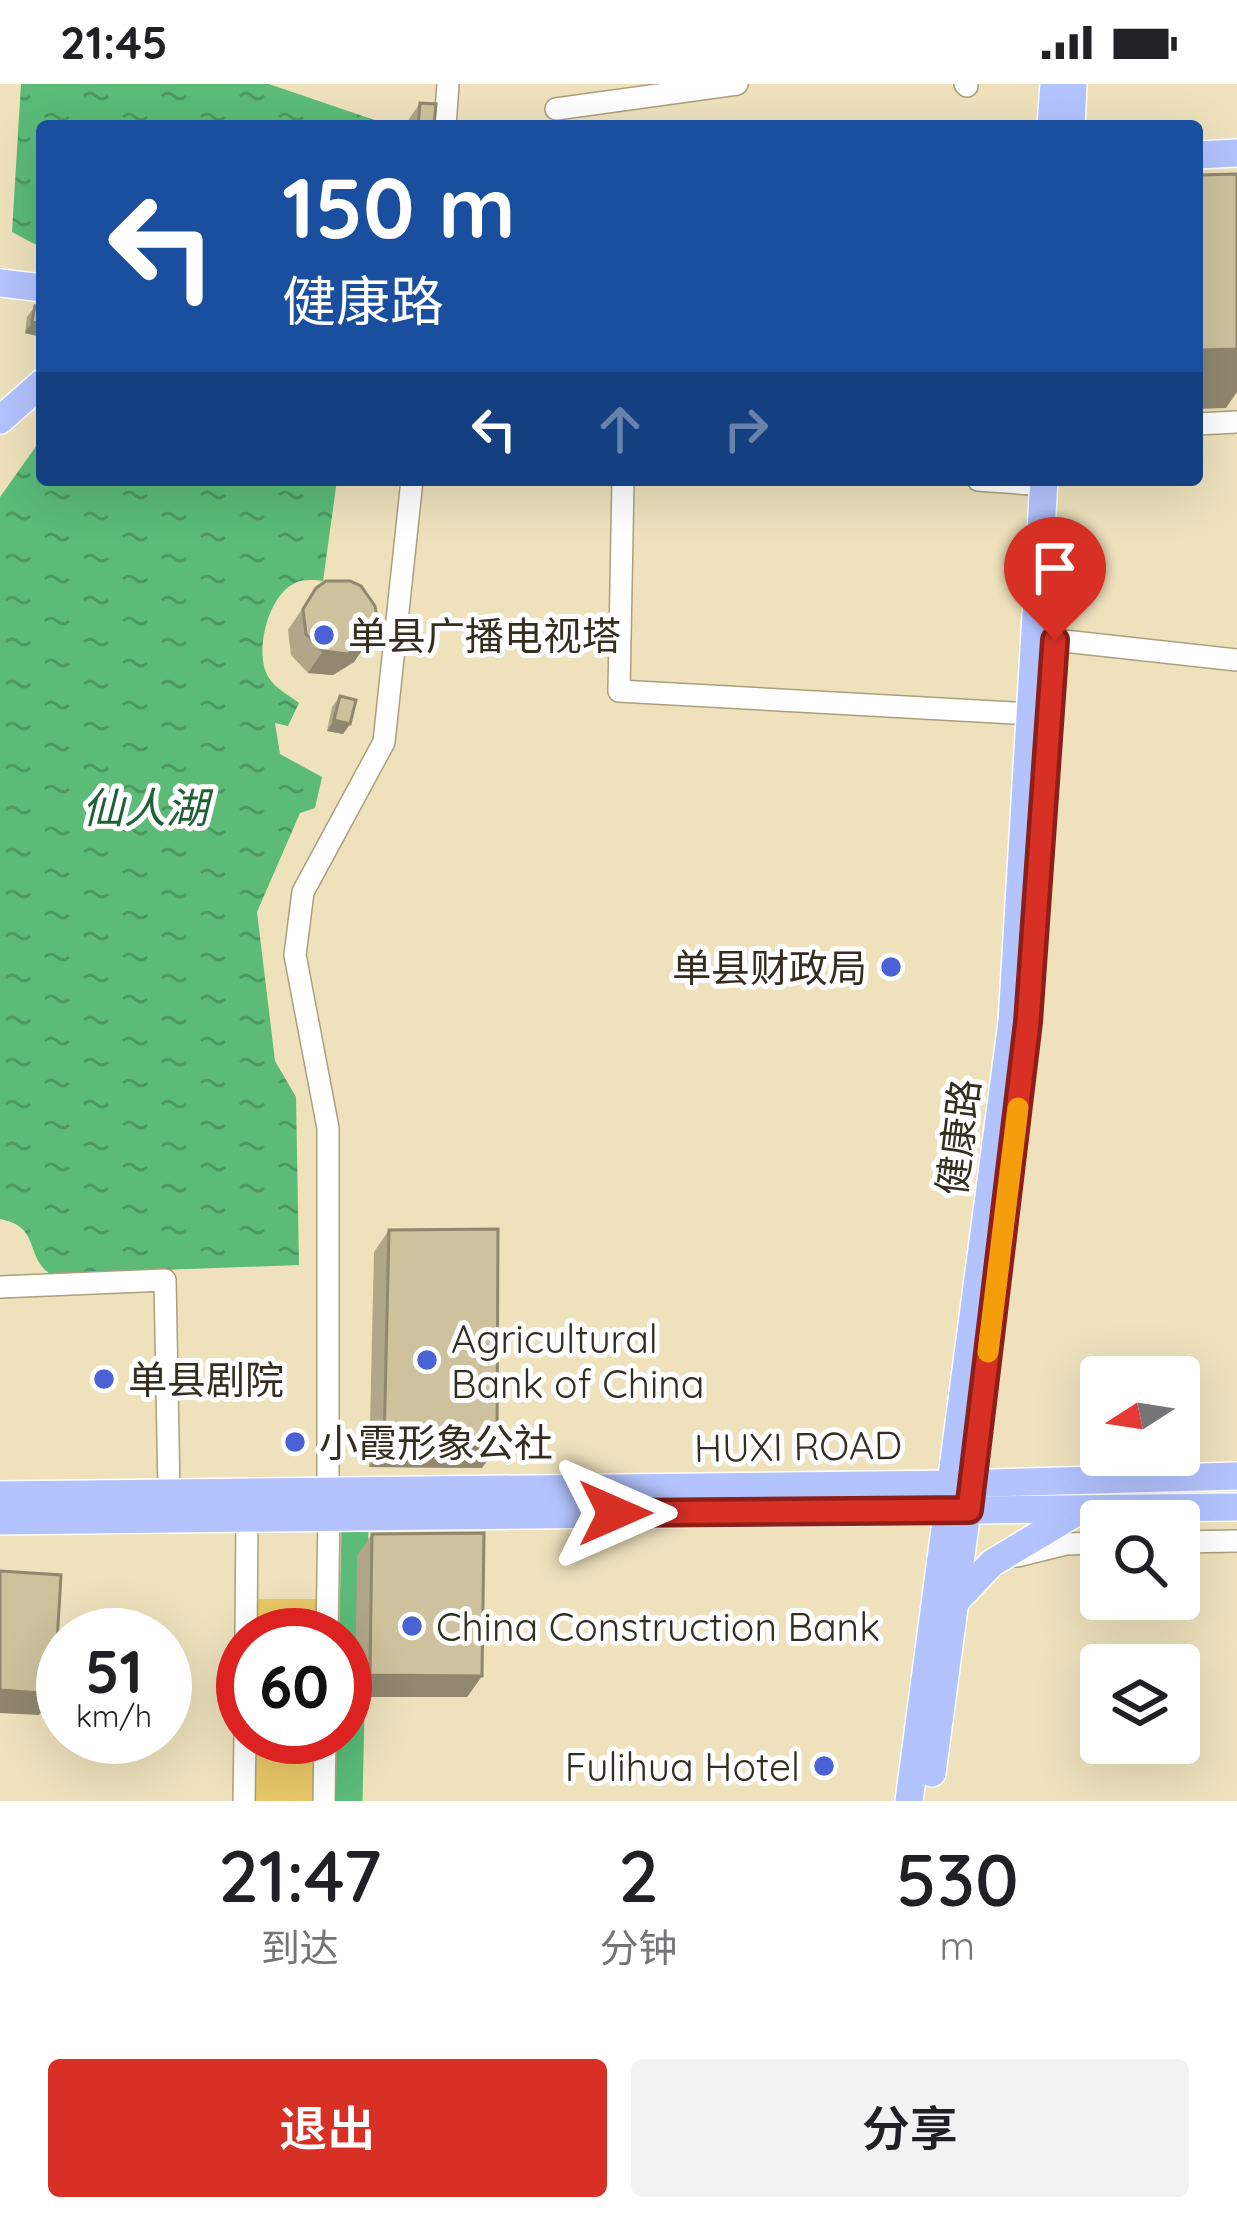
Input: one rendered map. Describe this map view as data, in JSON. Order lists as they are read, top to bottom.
{
  "streets": {
    "main road": ["健康路", "HUXI ROAD"]
  },
  "crossings": [
    ["健康路", "HUXI ROAD"]
  ],
  "water": ["仙人湖"],
  "places": [
    "单县广播电视塔",
    "单县财政局",
    "Agricultural Bank of China",
    "单县剧院",
    "小霞形象公社",
    "China Construction Bank",
    "Fulihua Hotel"
  ],
  "north": "left",
  "page": {
    "status": "21:45",
    "turn": ["150 m", "健康路"],
    "speed": "51 km/h",
    "limit": "60",
    "eta": [
      "21:47",
      "到达",
      "2",
      "分钟",
      "530",
      "m"
    ],
    "buttons": ["退出", "分享"]
  }
}
